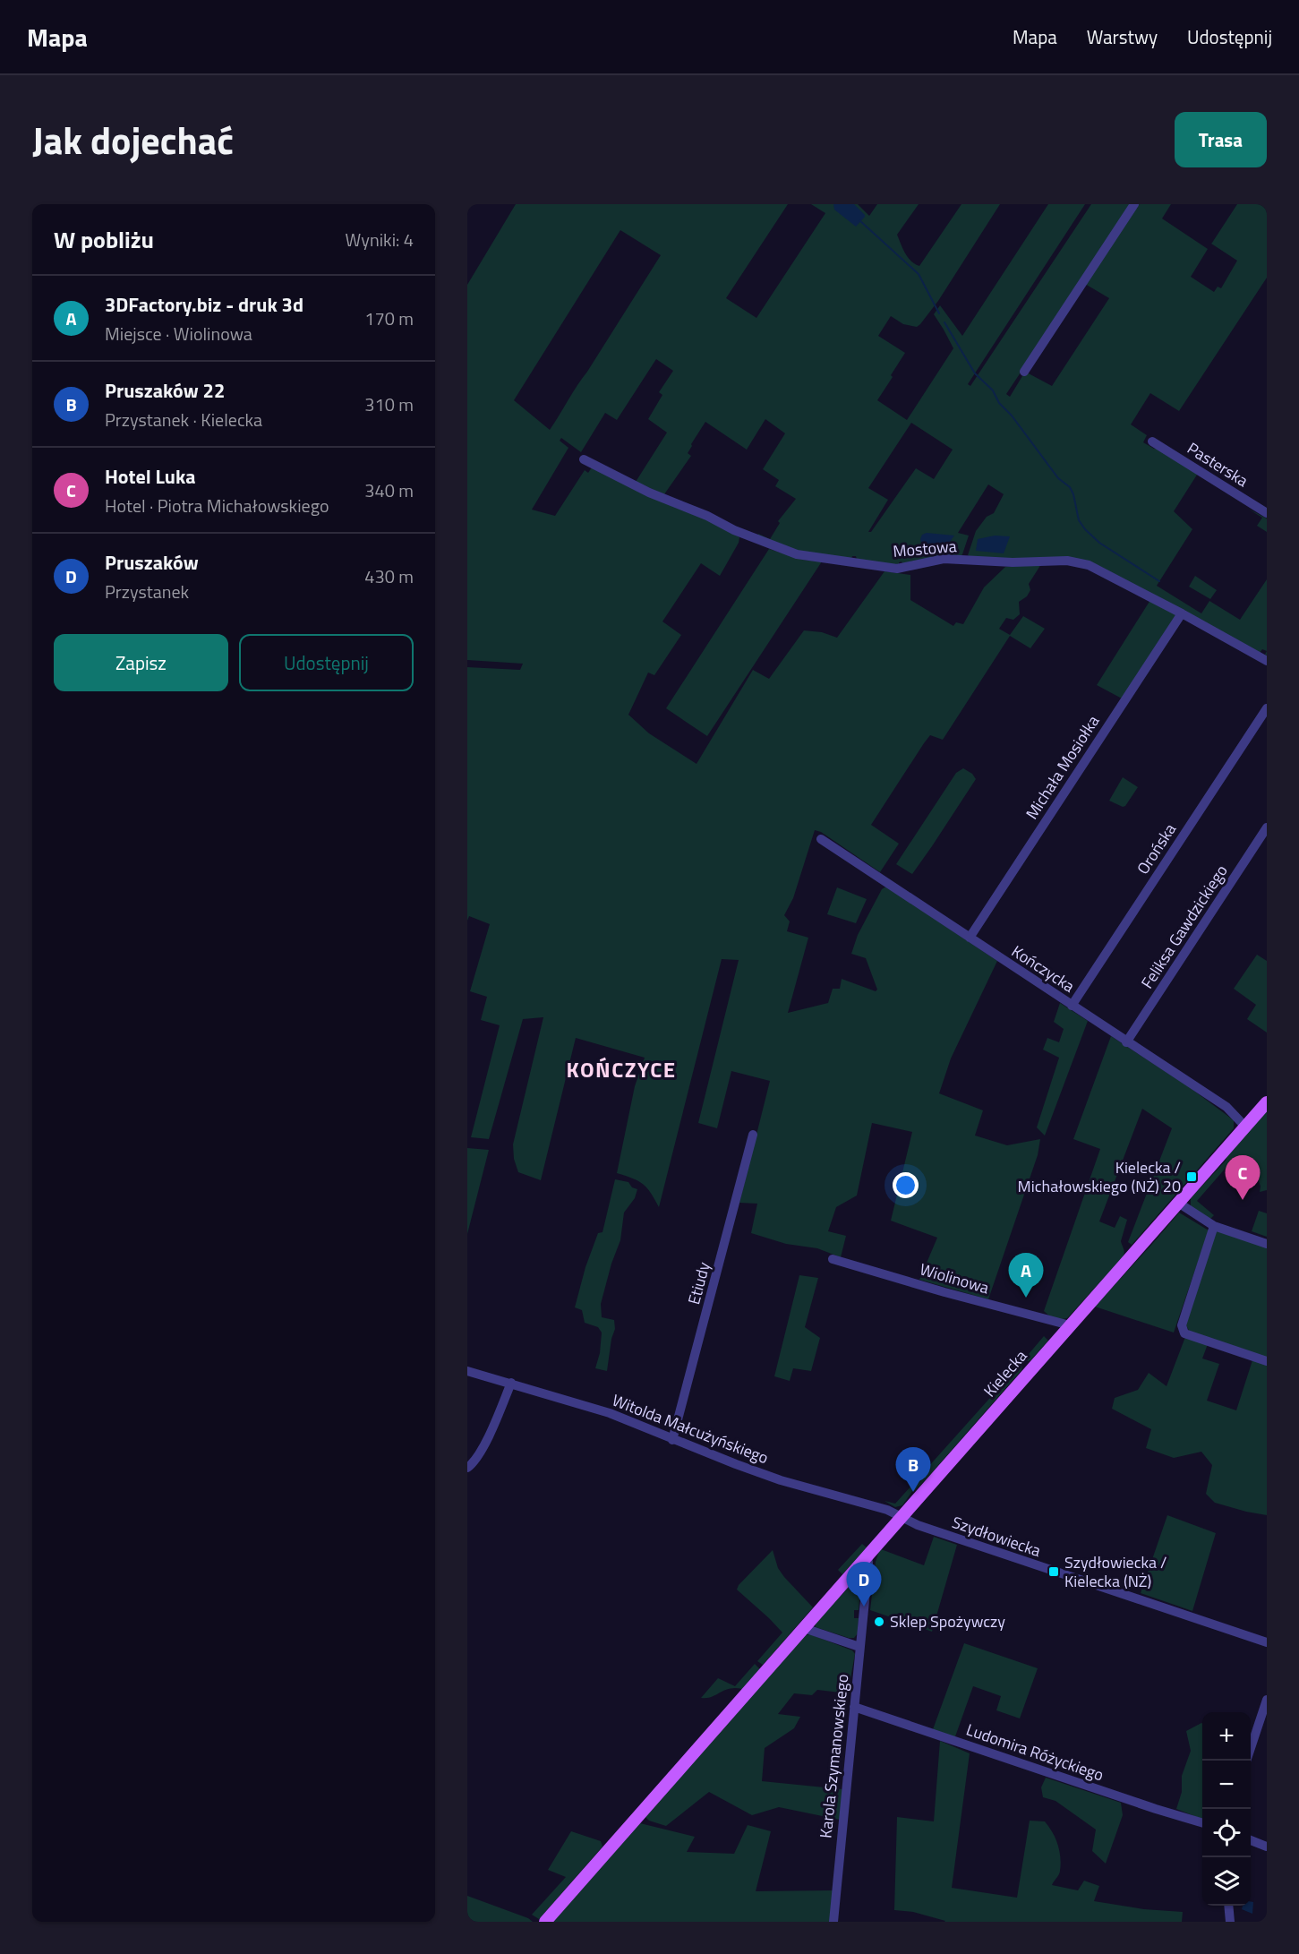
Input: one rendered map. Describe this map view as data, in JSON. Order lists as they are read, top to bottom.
{
  "streets": {
    "main road": ["Kielecka"],
    "street": [
      "Pasterska",
      "Mostowa",
      "Michała Mosiołka",
      "Orońska",
      "Feliksa Gawdzickiego",
      "Kończycka",
      "Wiolinowa",
      "Etiudy",
      "Witolda Małcużyńskiego",
      "Szydłowiecka",
      "Ludomira Różyckiego",
      "Karola Szymanowskiego"
    ]
  },
  "crossings": [
    ["Mostowa", "Michała Mosiołka"],
    ["Michała Mosiołka", "Kończycka"],
    ["Orońska", "Kończycka"],
    ["Feliksa Gawdzickiego", "Kończycka"],
    ["Kończycka", "Kielecka"],
    ["Wiolinowa", "Kielecka"],
    ["Etiudy", "Witolda Małcużyńskiego"],
    ["Kielecka", "Witolda Małcużyńskiego"],
    ["Kielecka", "Szydłowiecka"],
    ["Kielecka", "Karola Szymanowskiego"],
    ["Witolda Małcużyńskiego", "Szydłowiecka"],
    ["Ludomira Różyckiego", "Karola Szymanowskiego"]
  ],
  "districts": ["KOŃCZYCE"],
  "places": {
    "transit": ["Kielecka / Michałowskiego (NŻ) 20", "Szydłowiecka / Kielecka (NŻ)"],
    "other": ["Sklep Spożywczy"]
  },
  "page": {
    "header": "Mapa",
    "nav": ["Mapa", "Warstwy", "Udostępnij"],
    "title": "Jak dojechać",
    "buttons": [
      "Trasa",
      ["Zapisz", "Udostępnij"]
    ],
    "heading": ["W pobliżu", "Wyniki: 4"],
    "list": [
      {
        "mark": "A",
        "name": "3DFactory.biz - druk 3d",
        "note": "Miejsce · Wiolinowa",
        "value": "170 m"
      },
      {
        "mark": "B",
        "name": "Pruszaków 22",
        "note": "Przystanek · Kielecka",
        "value": "310 m"
      },
      {
        "mark": "C",
        "name": "Hotel Luka",
        "note": "Hotel · Piotra Michałowskiego",
        "value": "340 m"
      },
      {
        "mark": "D",
        "name": "Pruszaków",
        "note": "Przystanek",
        "value": "430 m"
      }
    ],
    "pins": [
      "C",
      "A",
      "B",
      "D"
    ],
    "map_buttons": ["+", "−"]
  }
}
